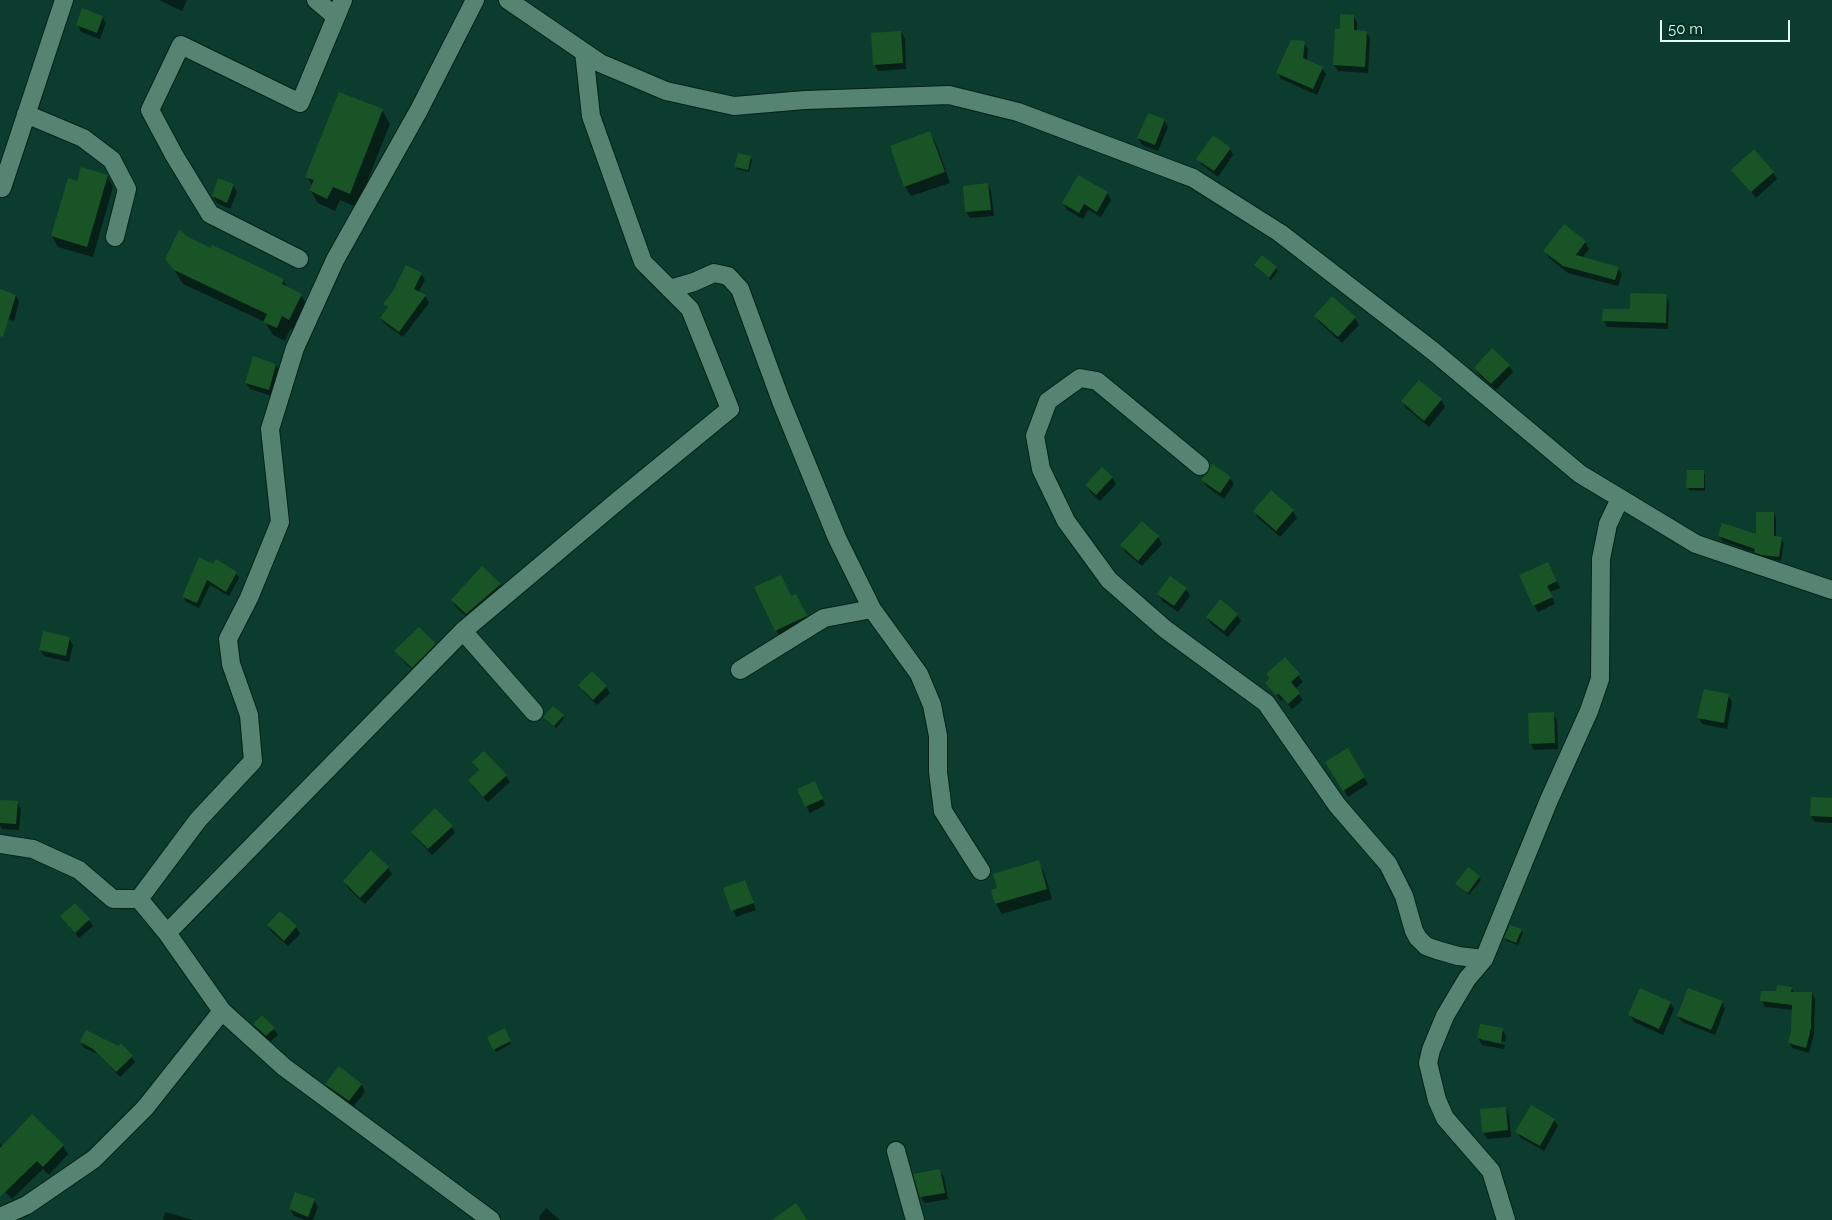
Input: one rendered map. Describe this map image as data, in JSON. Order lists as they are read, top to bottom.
{
  "scale_bar": "50 m"
}
